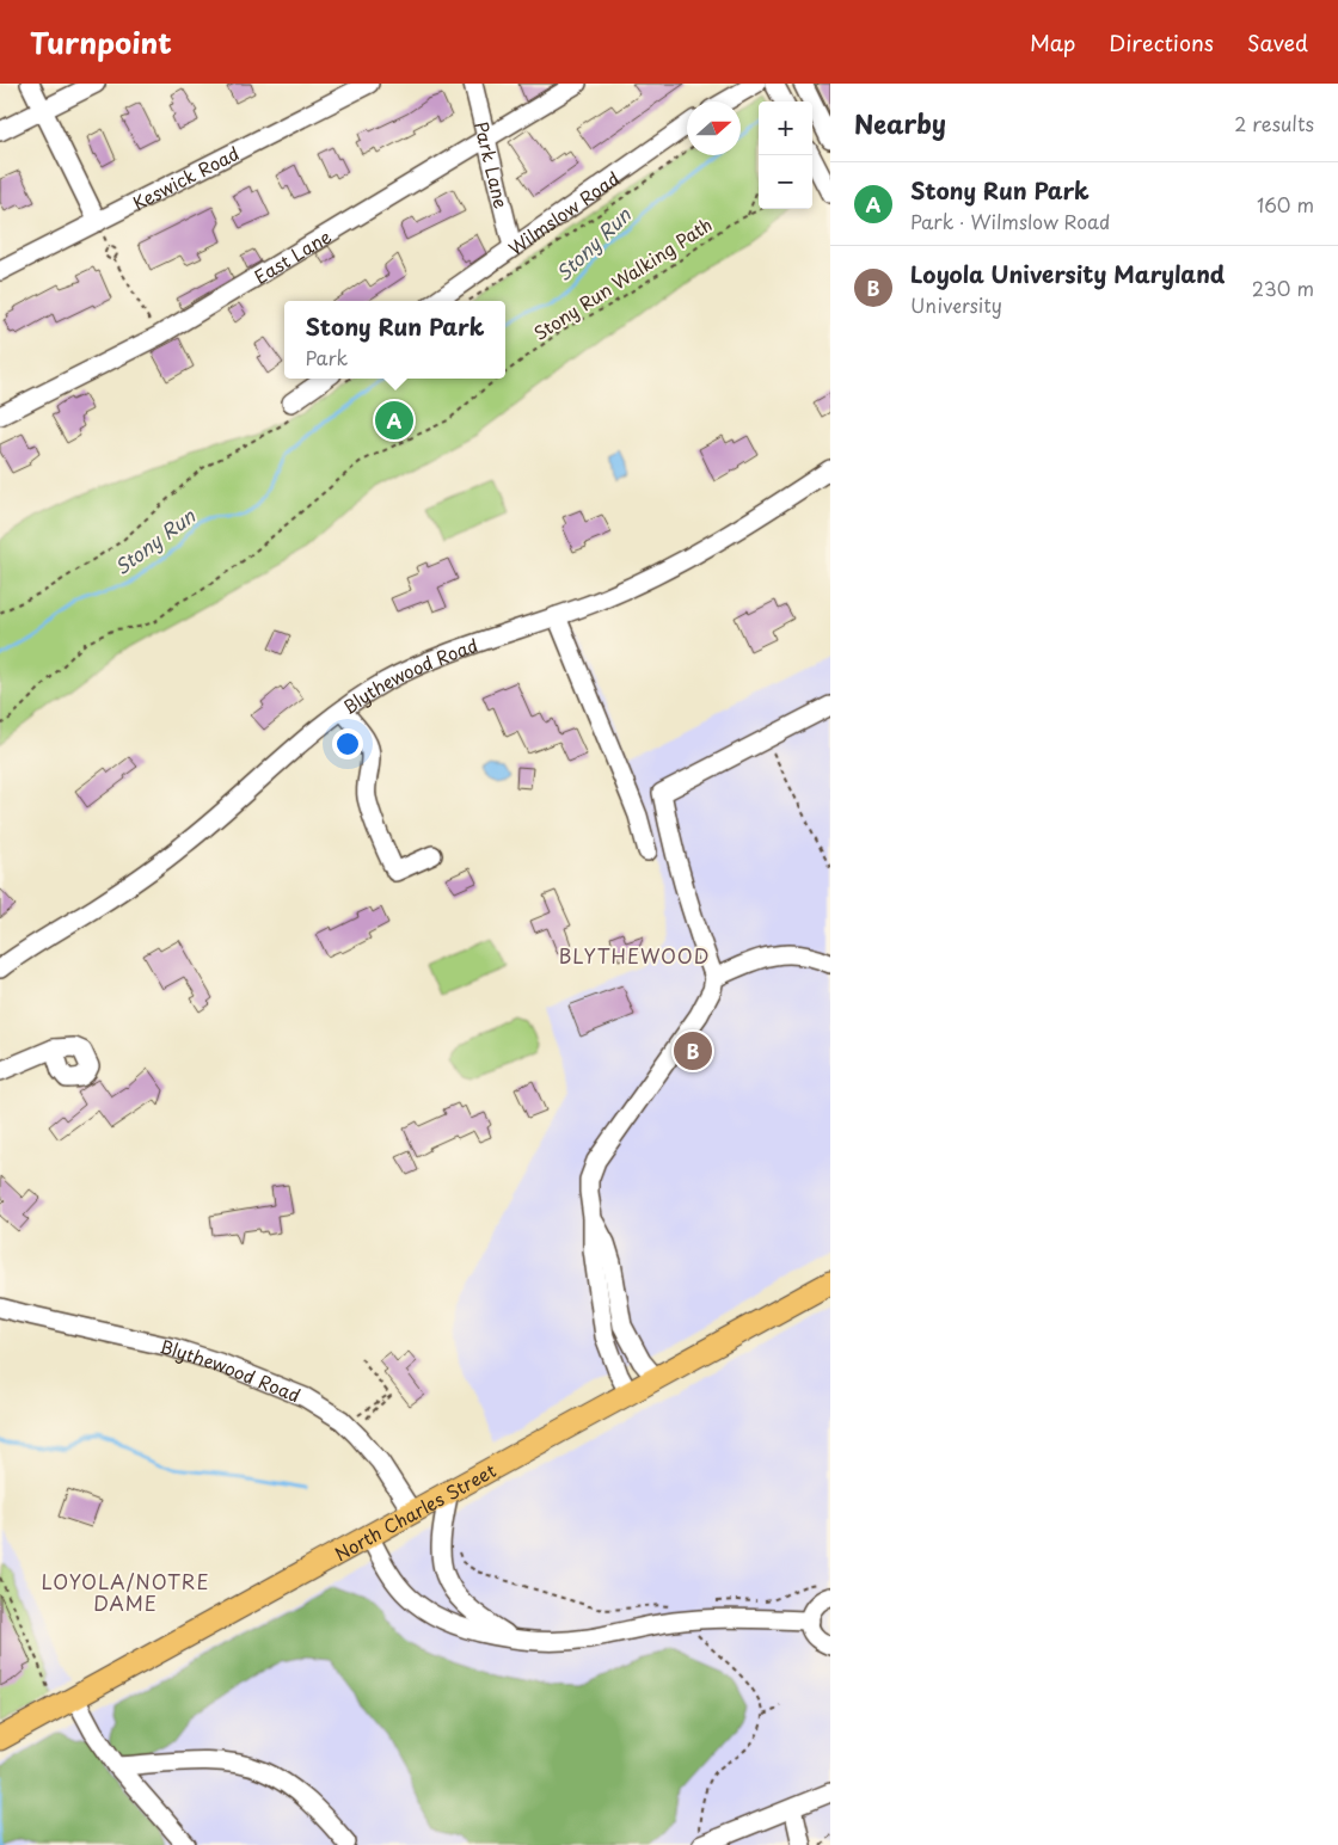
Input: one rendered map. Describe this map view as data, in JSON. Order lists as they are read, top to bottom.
{
  "streets": {
    "main road": ["North Charles Street"],
    "street": [
      "Park Lane",
      "Keswick Road",
      "Wilmslow Road",
      "East Lane",
      "Blythewood Road"
    ],
    "path": ["Stony Run Walking Path"]
  },
  "crossings": [
    ["Park Lane", "Wilmslow Road"],
    ["Park Lane", "East Lane"],
    ["Blythewood Road", "North Charles Street"]
  ],
  "districts": ["BLYTHEWOOD", "LOYOLA/NOTRE DAME"],
  "water": ["Stony Run"],
  "north": "right",
  "page": {
    "header": "Turnpoint",
    "nav": ["Map", "Directions", "Saved"],
    "heading": ["Nearby", "2 results"],
    "map_buttons": ["+", "−"],
    "list": [
      {
        "mark": "A",
        "name": "Stony Run Park",
        "note": "Park · Wilmslow Road",
        "value": "160 m"
      },
      {
        "mark": "B",
        "name": "Loyola University Maryland",
        "note": "University",
        "value": "230 m"
      }
    ],
    "popup": ["Stony Run Park", "Park"],
    "pins": ["A", "B"]
  }
}
